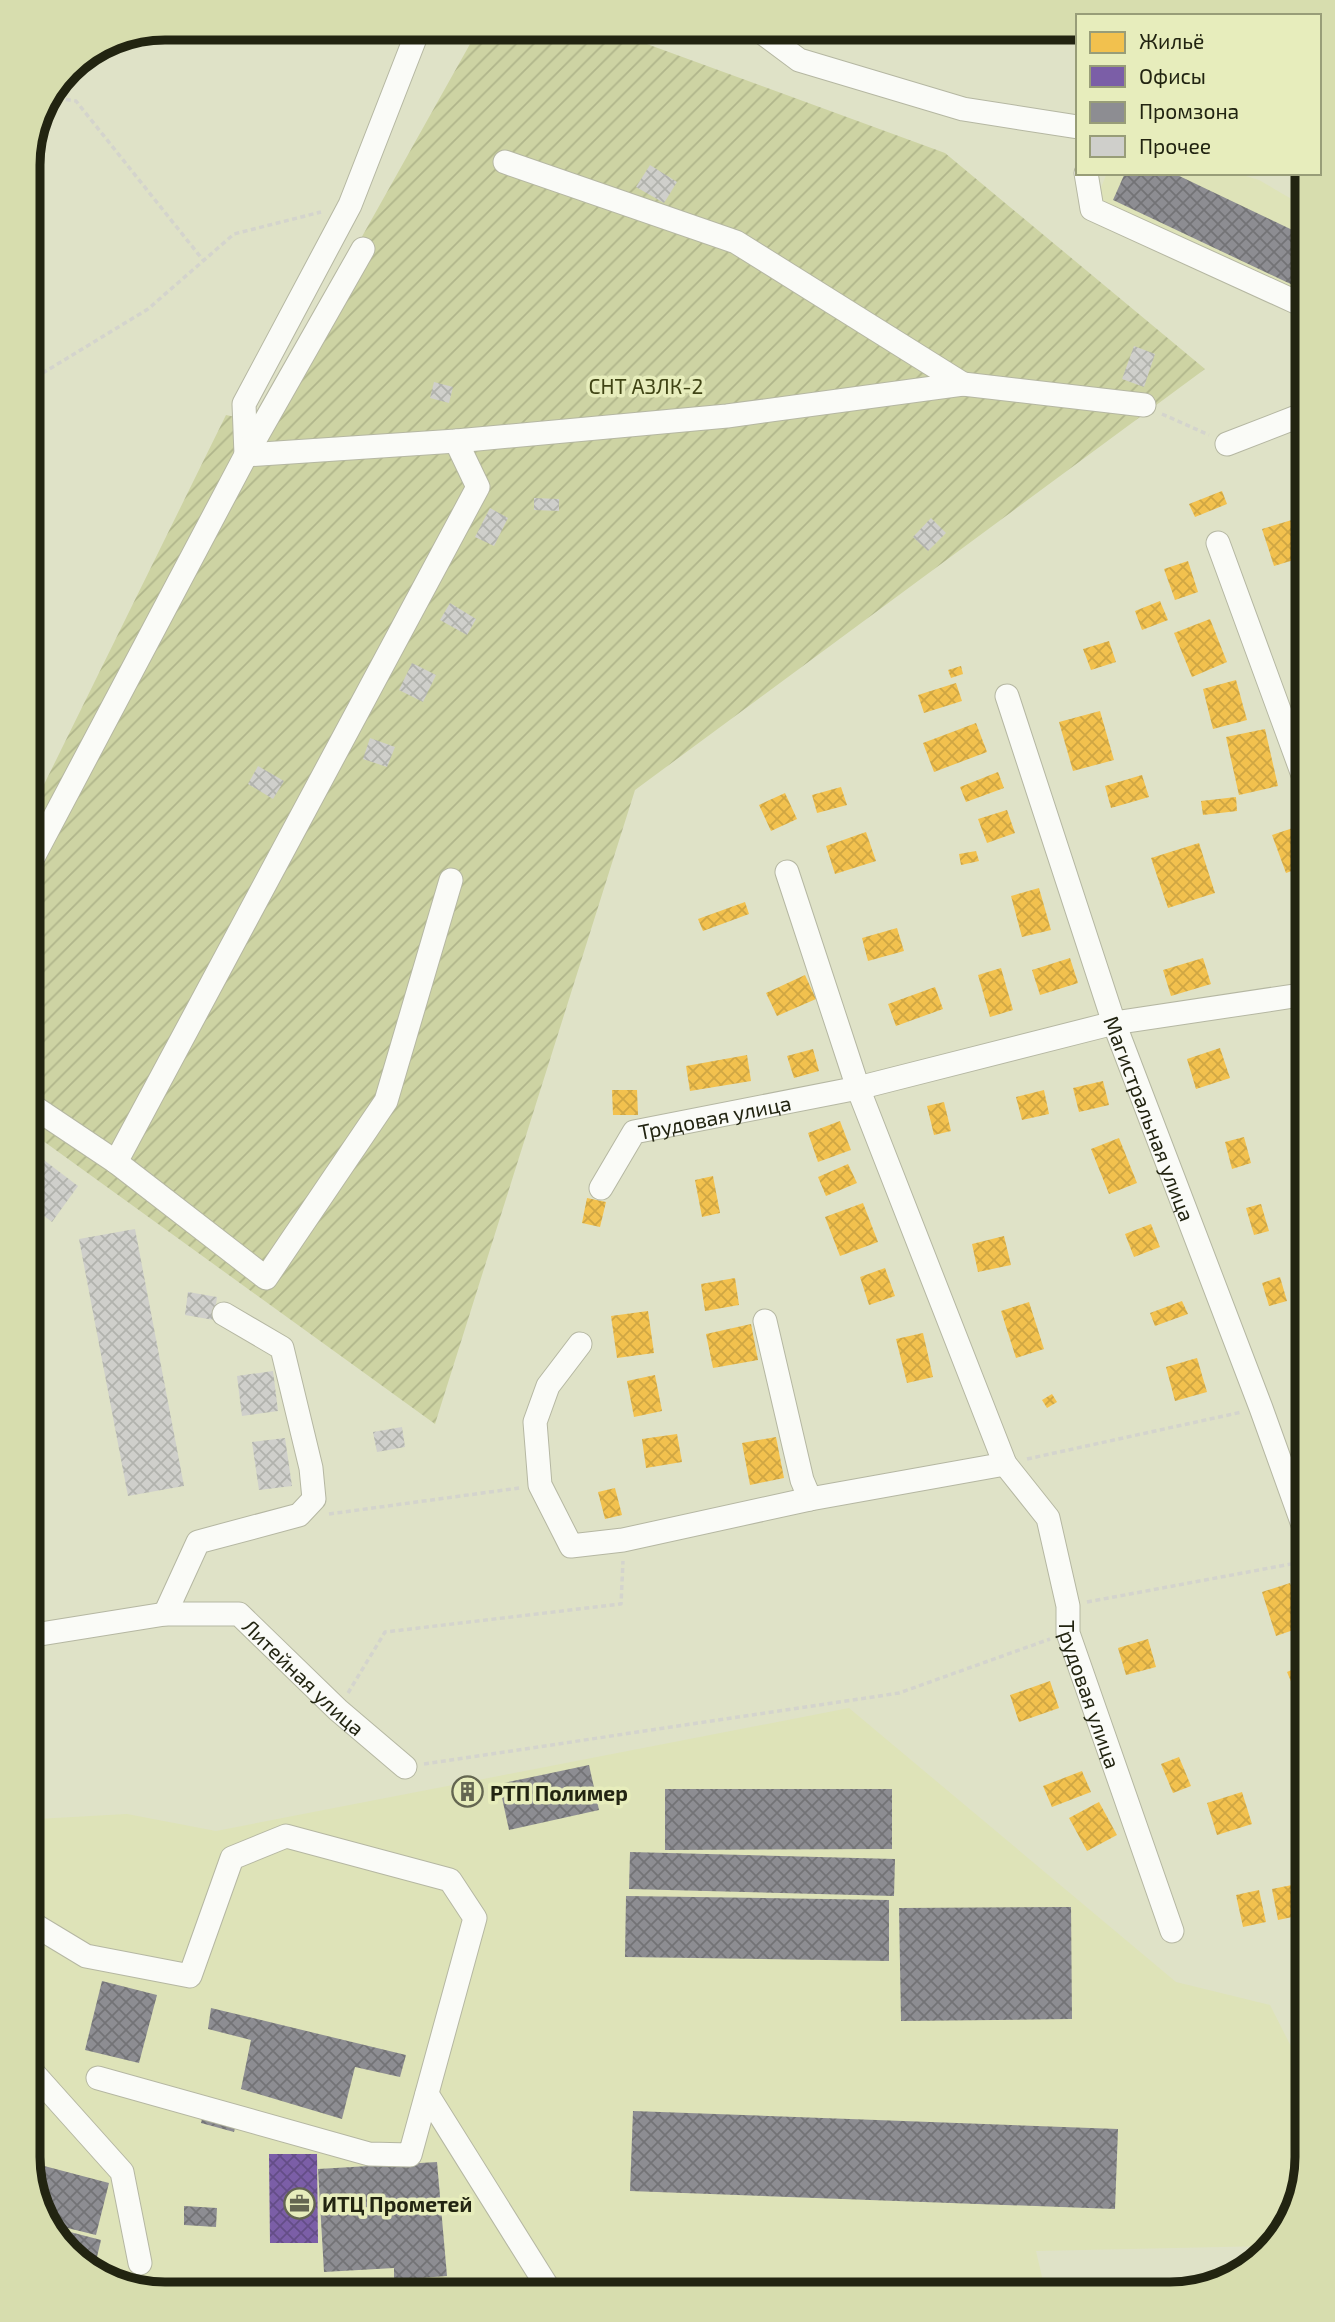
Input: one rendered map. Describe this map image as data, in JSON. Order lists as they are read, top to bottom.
{
  "streets": {
    "street": ["Трудовая улица", "Магистральная улица", "Литейная улица"]
  },
  "parks": ["СНТ АЗЛК-2"],
  "places": {
    "building": ["РТП Полимер"],
    "office": ["ИТЦ Прометей"]
  },
  "legend": [
    "Жильё",
    "Офисы",
    "Промзона",
    "Прочее"
  ]
}
